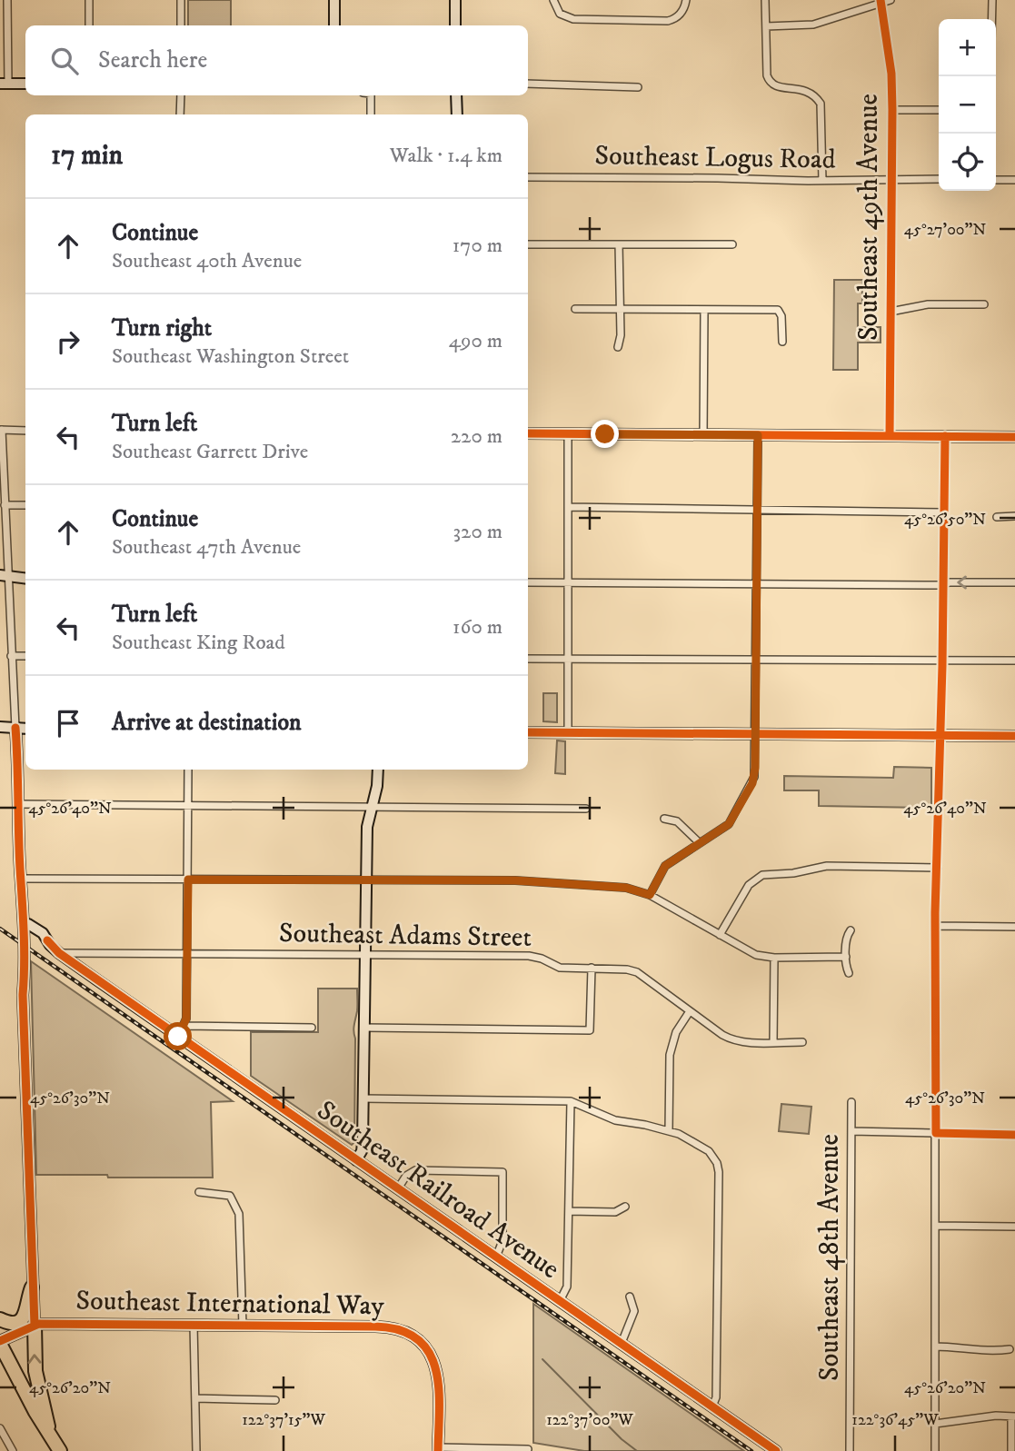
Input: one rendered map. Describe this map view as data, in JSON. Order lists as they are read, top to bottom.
{
  "streets": {
    "street": [
      "Southeast Logus Road",
      "Southeast 49th Avenue",
      "Southeast Adams Street",
      "Southeast Railroad Avenue",
      "Southeast 48th Avenue",
      "Southeast International Way"
    ]
  },
  "crossings": [
    ["Southeast Logus Road", "Southeast 49th Avenue"],
    ["Southeast Adams Street", "Southeast Railroad Avenue"]
  ],
  "page": {
    "map_buttons": ["+", "−"],
    "search": "Search here",
    "heading": ["17 min", "Walk · 1.4 km"],
    "list": [
      ["Continue", "Southeast 40th Avenue", "170 m"],
      ["Turn right", "Southeast Washington Street", "490 m"],
      ["Turn left", "Southeast Garrett Drive", "220 m"],
      ["Continue", "Southeast 47th Avenue", "320 m"],
      ["Turn left", "Southeast King Road", "160 m"],
      "Arrive at destination"
    ]
  },
  "coordinates": [
    "45°27'00\"N",
    "45°26'50\"N",
    "45°26'40\"N",
    "45°26'30\"N",
    "45°26'20\"N",
    "122°37'15\"W",
    "122°37'00\"W",
    "122°36'45\"W"
  ]
}
